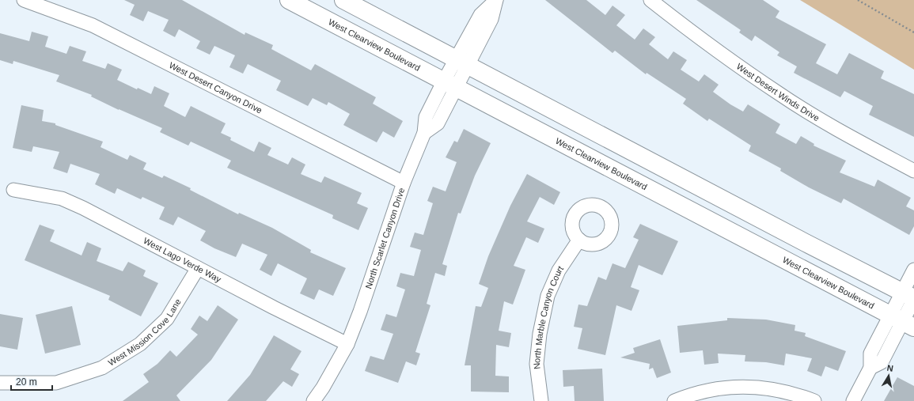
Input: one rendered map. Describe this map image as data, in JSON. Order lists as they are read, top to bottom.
{
  "streets": {
    "street": [
      "West Clearview Boulevard",
      "West Desert Canyon Drive",
      "West Desert Winds Drive",
      "North Scarlet Canyon Drive",
      "West Lago Verde Way",
      "North Marble Canyon Court",
      "West Mission Cove Lane"
    ]
  },
  "crossings": [
    ["West Clearview Boulevard", "North Scarlet Canyon Drive"],
    ["West Desert Canyon Drive", "North Scarlet Canyon Drive"],
    ["North Scarlet Canyon Drive", "West Lago Verde Way"],
    ["West Lago Verde Way", "West Mission Cove Lane"]
  ],
  "scale_bar": "20 m",
  "north": "top"
}
